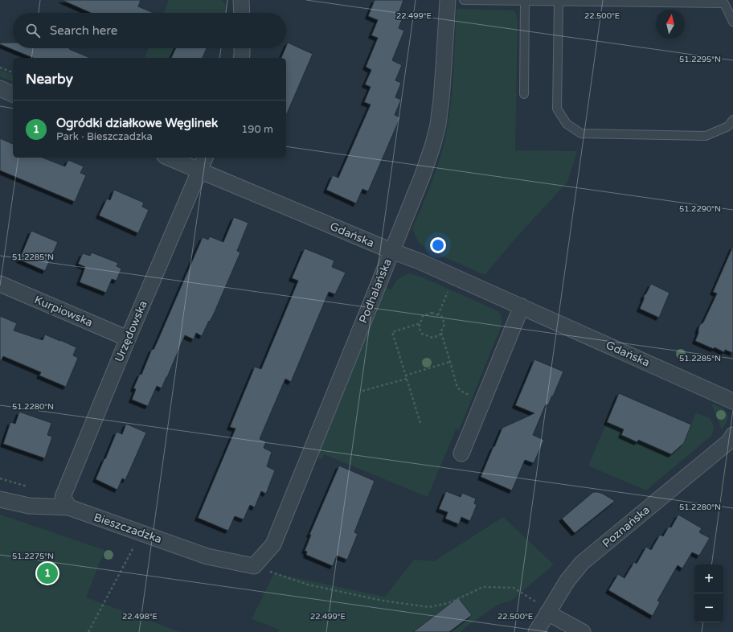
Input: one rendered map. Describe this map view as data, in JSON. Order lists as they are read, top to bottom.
{
  "streets": {
    "street": [
      "Gdańska",
      "Podhalańska",
      "Kurpiowska",
      "Urzędowska",
      "Poznańska",
      "Bieszczadzka"
    ]
  },
  "crossings": [
    ["Gdańska", "Podhalańska"],
    ["Gdańska", "Urzędowska"],
    ["Podhalańska", "Bieszczadzka"],
    ["Kurpiowska", "Urzędowska"],
    ["Urzędowska", "Bieszczadzka"]
  ],
  "north": "top",
  "page": {
    "search": "Search here",
    "heading": "Nearby",
    "list": [
      {
        "mark": "1",
        "name": "Ogródki działkowe Węglinek",
        "note": "Park · Bieszczadzka",
        "value": "190 m"
      }
    ],
    "pins": "1",
    "map_buttons": ["+", "−"]
  },
  "coordinates": [
    "22.499°E",
    "22.500°E",
    "51.2295°N",
    "51.2290°N",
    "51.2285°N",
    "51.2280°N",
    "51.2275°N",
    "22.498°E"
  ]
}
